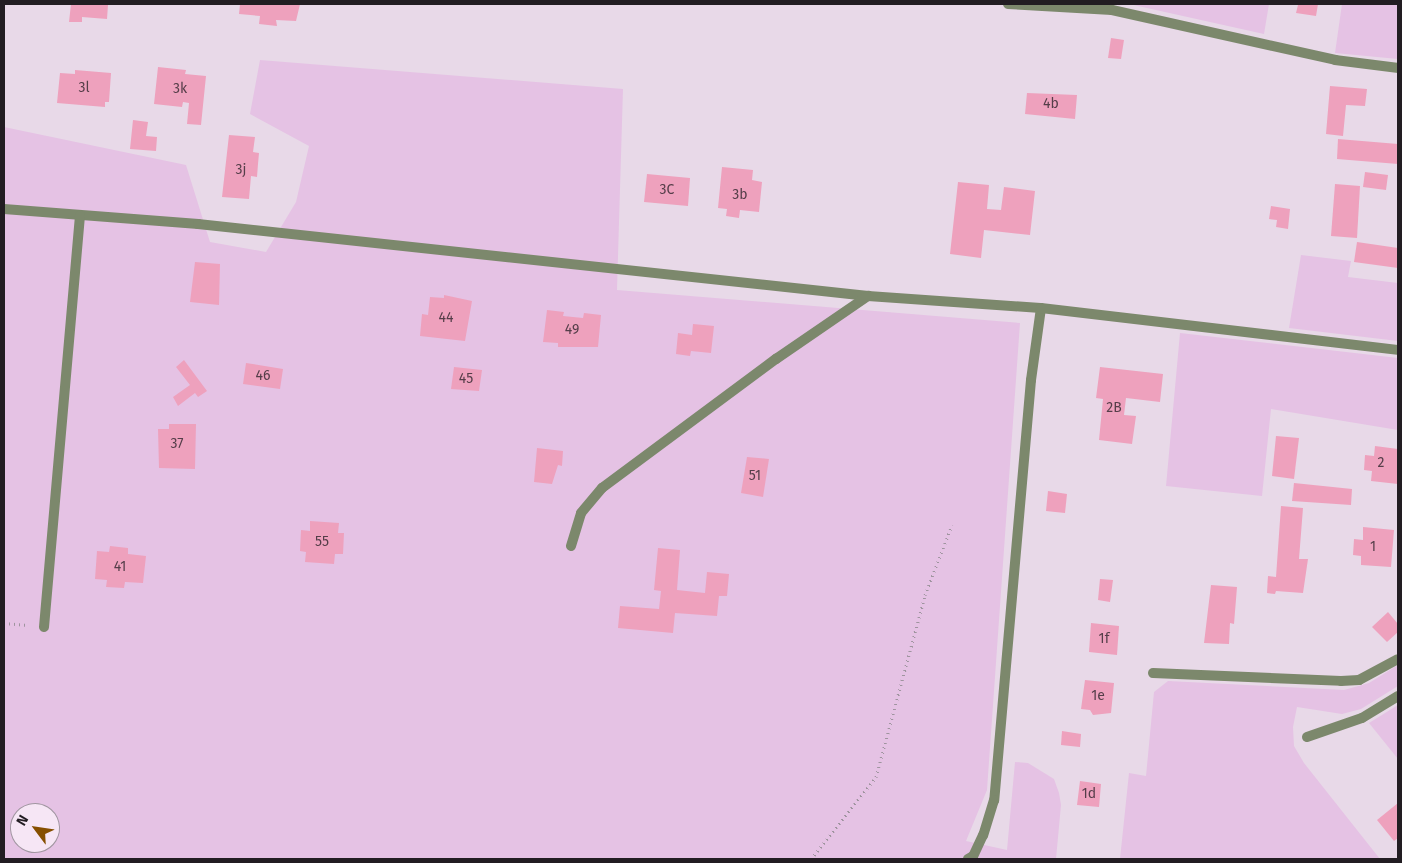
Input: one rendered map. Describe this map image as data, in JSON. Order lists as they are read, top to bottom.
{
  "house_numbers": [
    "3l",
    "3k",
    "4b",
    "3j",
    "3C",
    "3b",
    "44",
    "49",
    "46",
    "45",
    "2B",
    "37",
    "2",
    "51",
    "55",
    "1",
    "41",
    "1f",
    "1e",
    "1d"
  ],
  "north": "top left"
}
